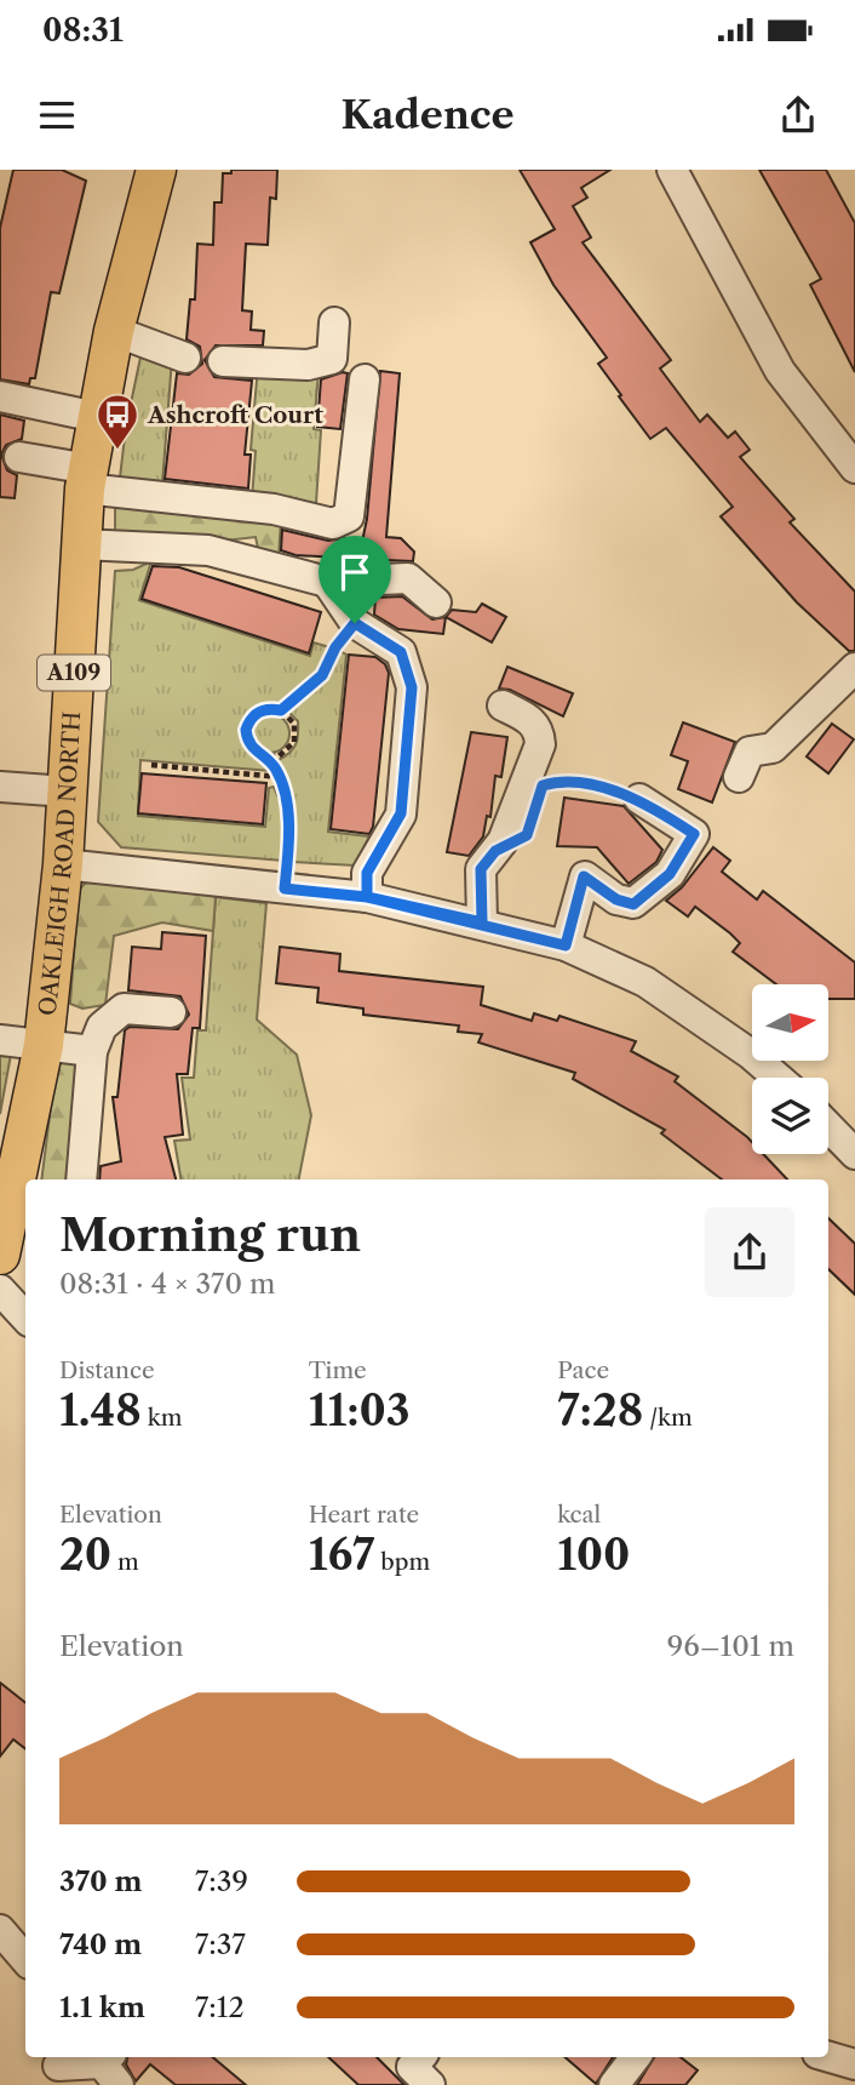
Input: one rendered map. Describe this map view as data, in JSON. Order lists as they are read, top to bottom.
{
  "streets": {
    "main road": ["A109", "OAKLEIGH ROAD NORTH"]
  },
  "places": {
    "bus stop": ["Ashcroft Court"]
  },
  "north": "right",
  "page": {
    "status": "08:31",
    "header": "Kadence",
    "heading": ["Morning run", "08:31 · 4 × 370 m"],
    "stats": [
      ["Distance", "1.48 km"],
      ["Time", "11:03"],
      ["Pace", "7:28 /km"],
      ["Elevation", "20 m"],
      ["Heart rate", "167 bpm"],
      ["kcal", "100"]
    ],
    "chart": ["Elevation", "96–101 m"],
    "list": [
      {
        "name": "370 m",
        "note": "7:39"
      },
      {
        "name": "740 m",
        "note": "7:37"
      },
      {
        "name": "1.1 km",
        "note": "7:12"
      }
    ]
  }
}
